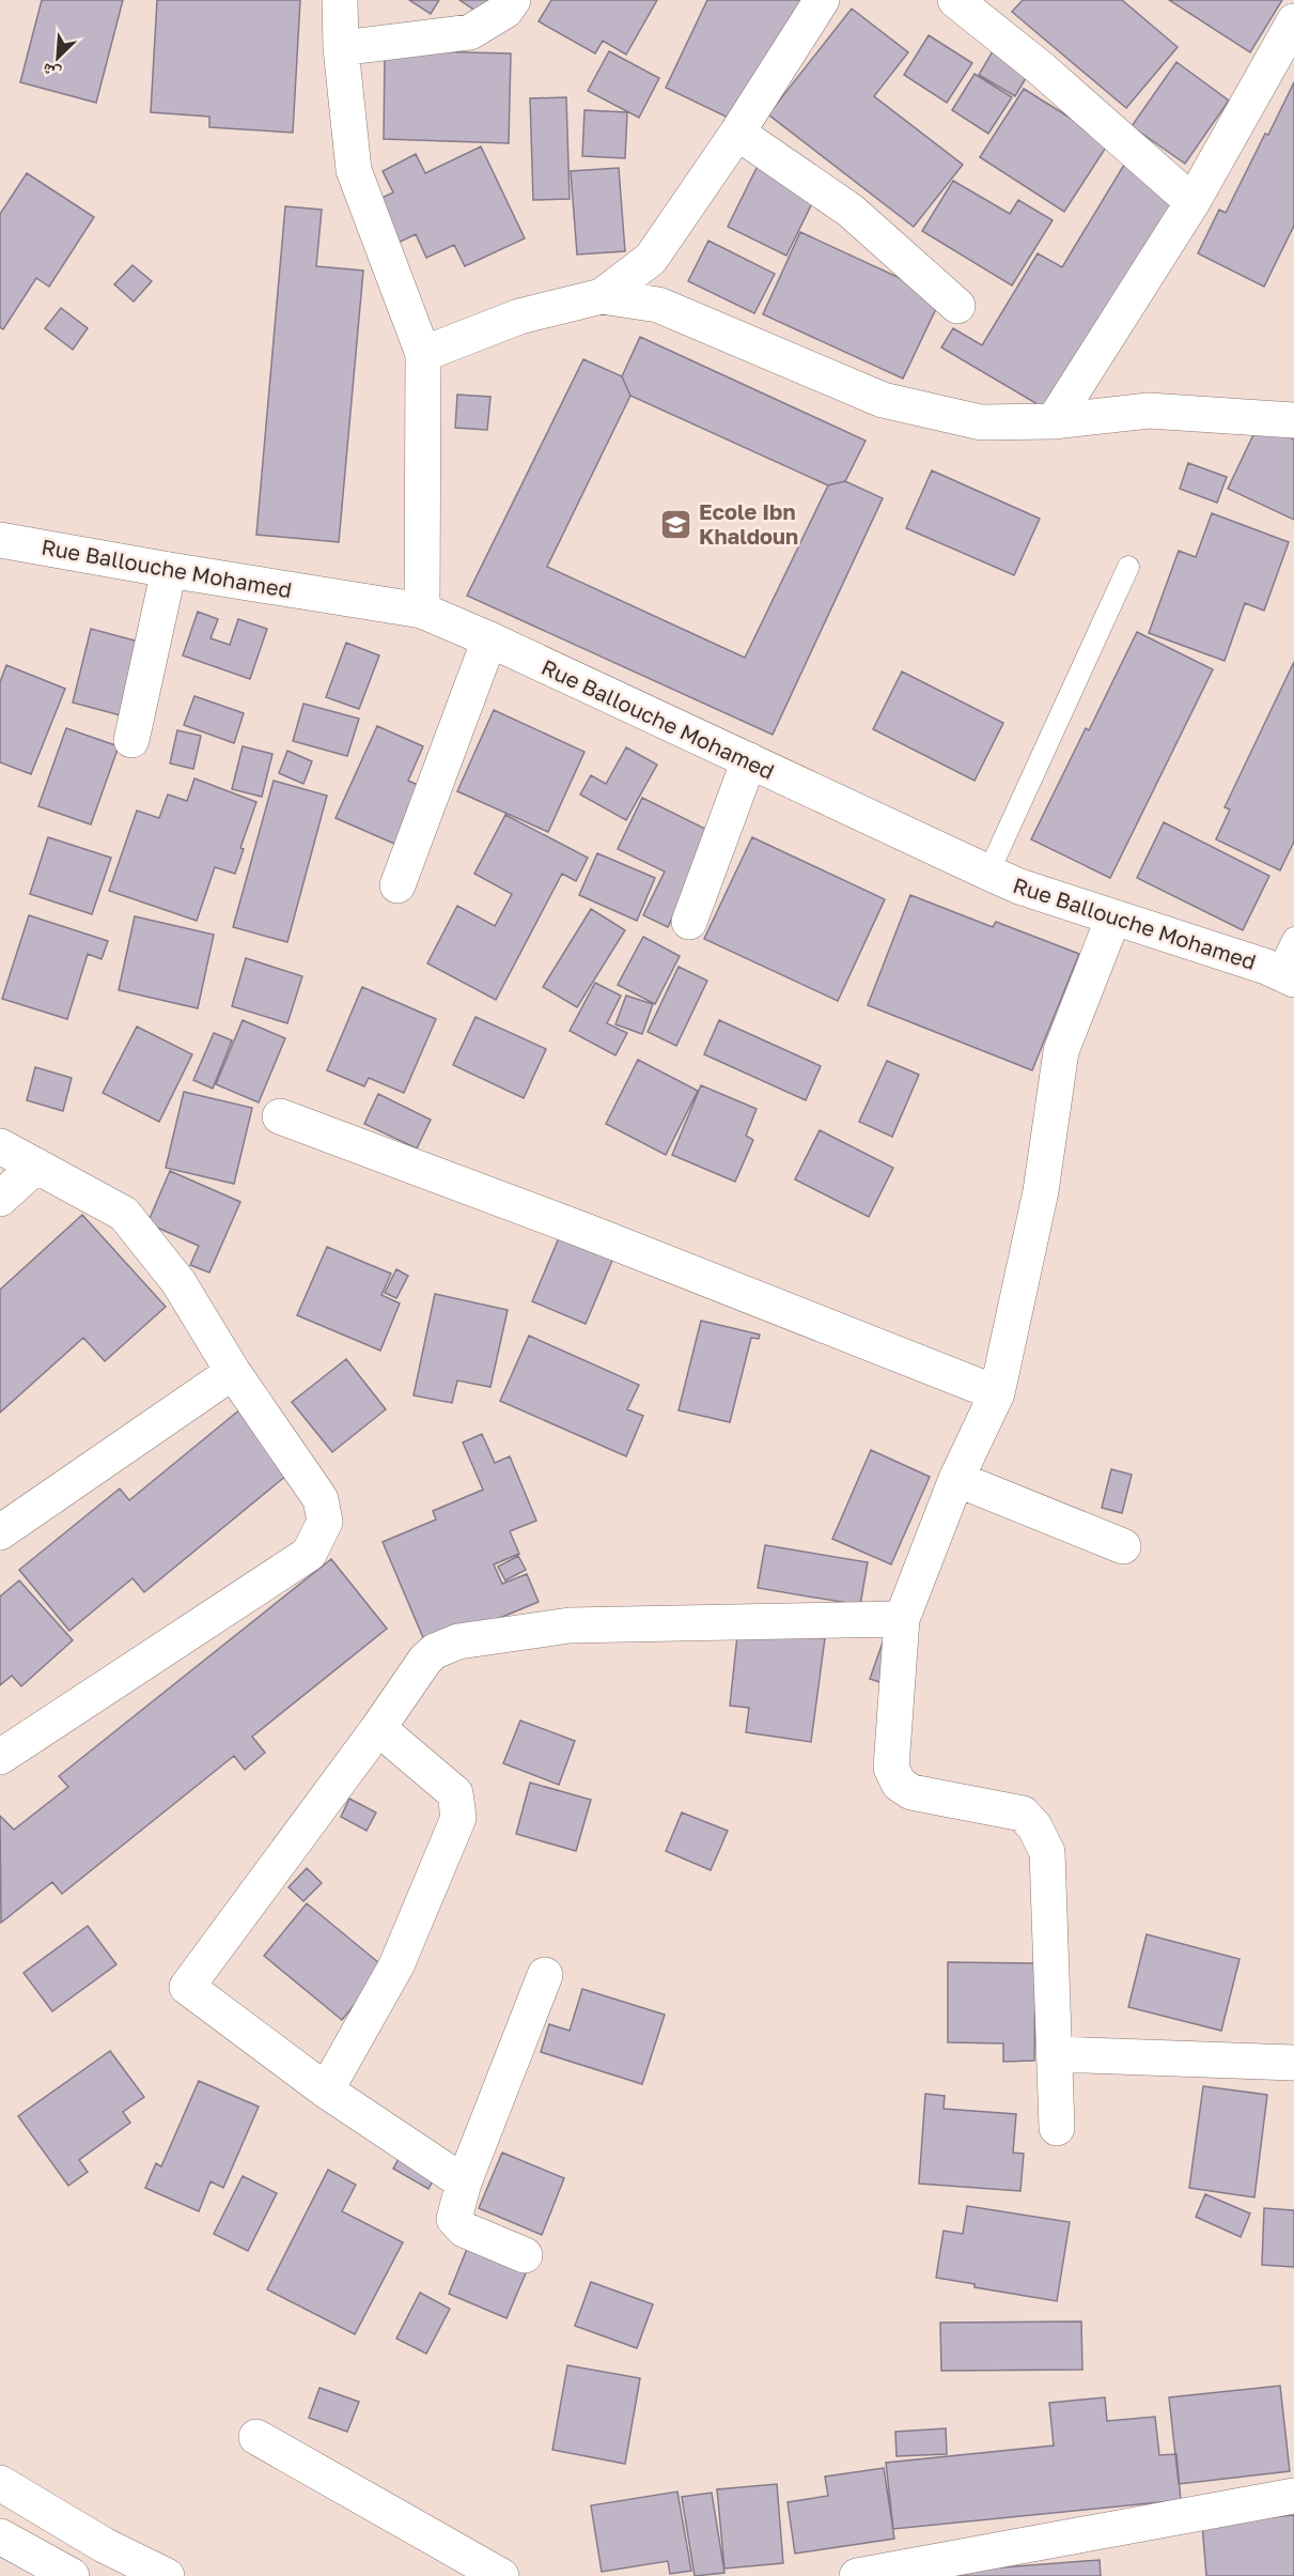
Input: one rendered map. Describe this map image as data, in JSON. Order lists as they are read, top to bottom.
{
  "streets": {
    "street": ["Rue Ballouche Mohamed"]
  },
  "places": {
    "school or university": ["Ecole Ibn Khaldoun"]
  },
  "north": "bottom left"
}
